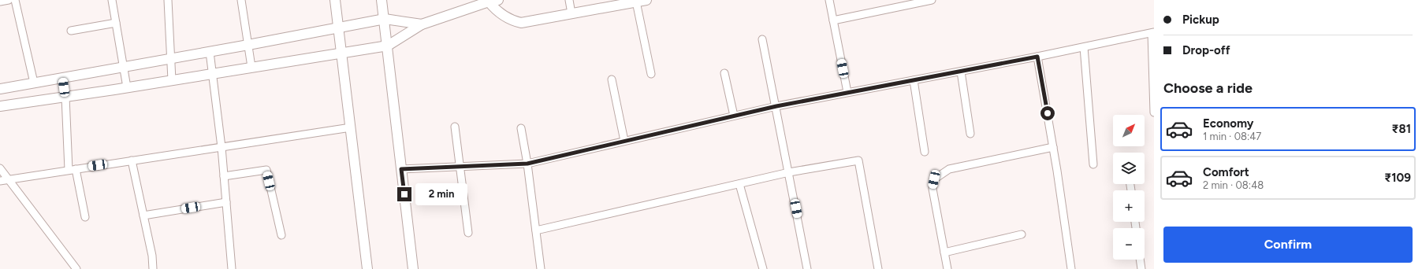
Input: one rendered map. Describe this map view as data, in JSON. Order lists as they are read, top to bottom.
{
  "north": "top right",
  "page": {
    "banner": ["Pickup", "Drop-off"],
    "heading": "Choose a ride",
    "list": [
      {
        "name": "Economy",
        "note": "1 min · 08:47",
        "value": "₹81"
      },
      {
        "name": "Comfort",
        "note": "2 min · 08:48",
        "value": "₹109"
      }
    ],
    "map_buttons": ["+", "−"],
    "bubble": "2 min",
    "buttons": "Confirm"
  }
}
